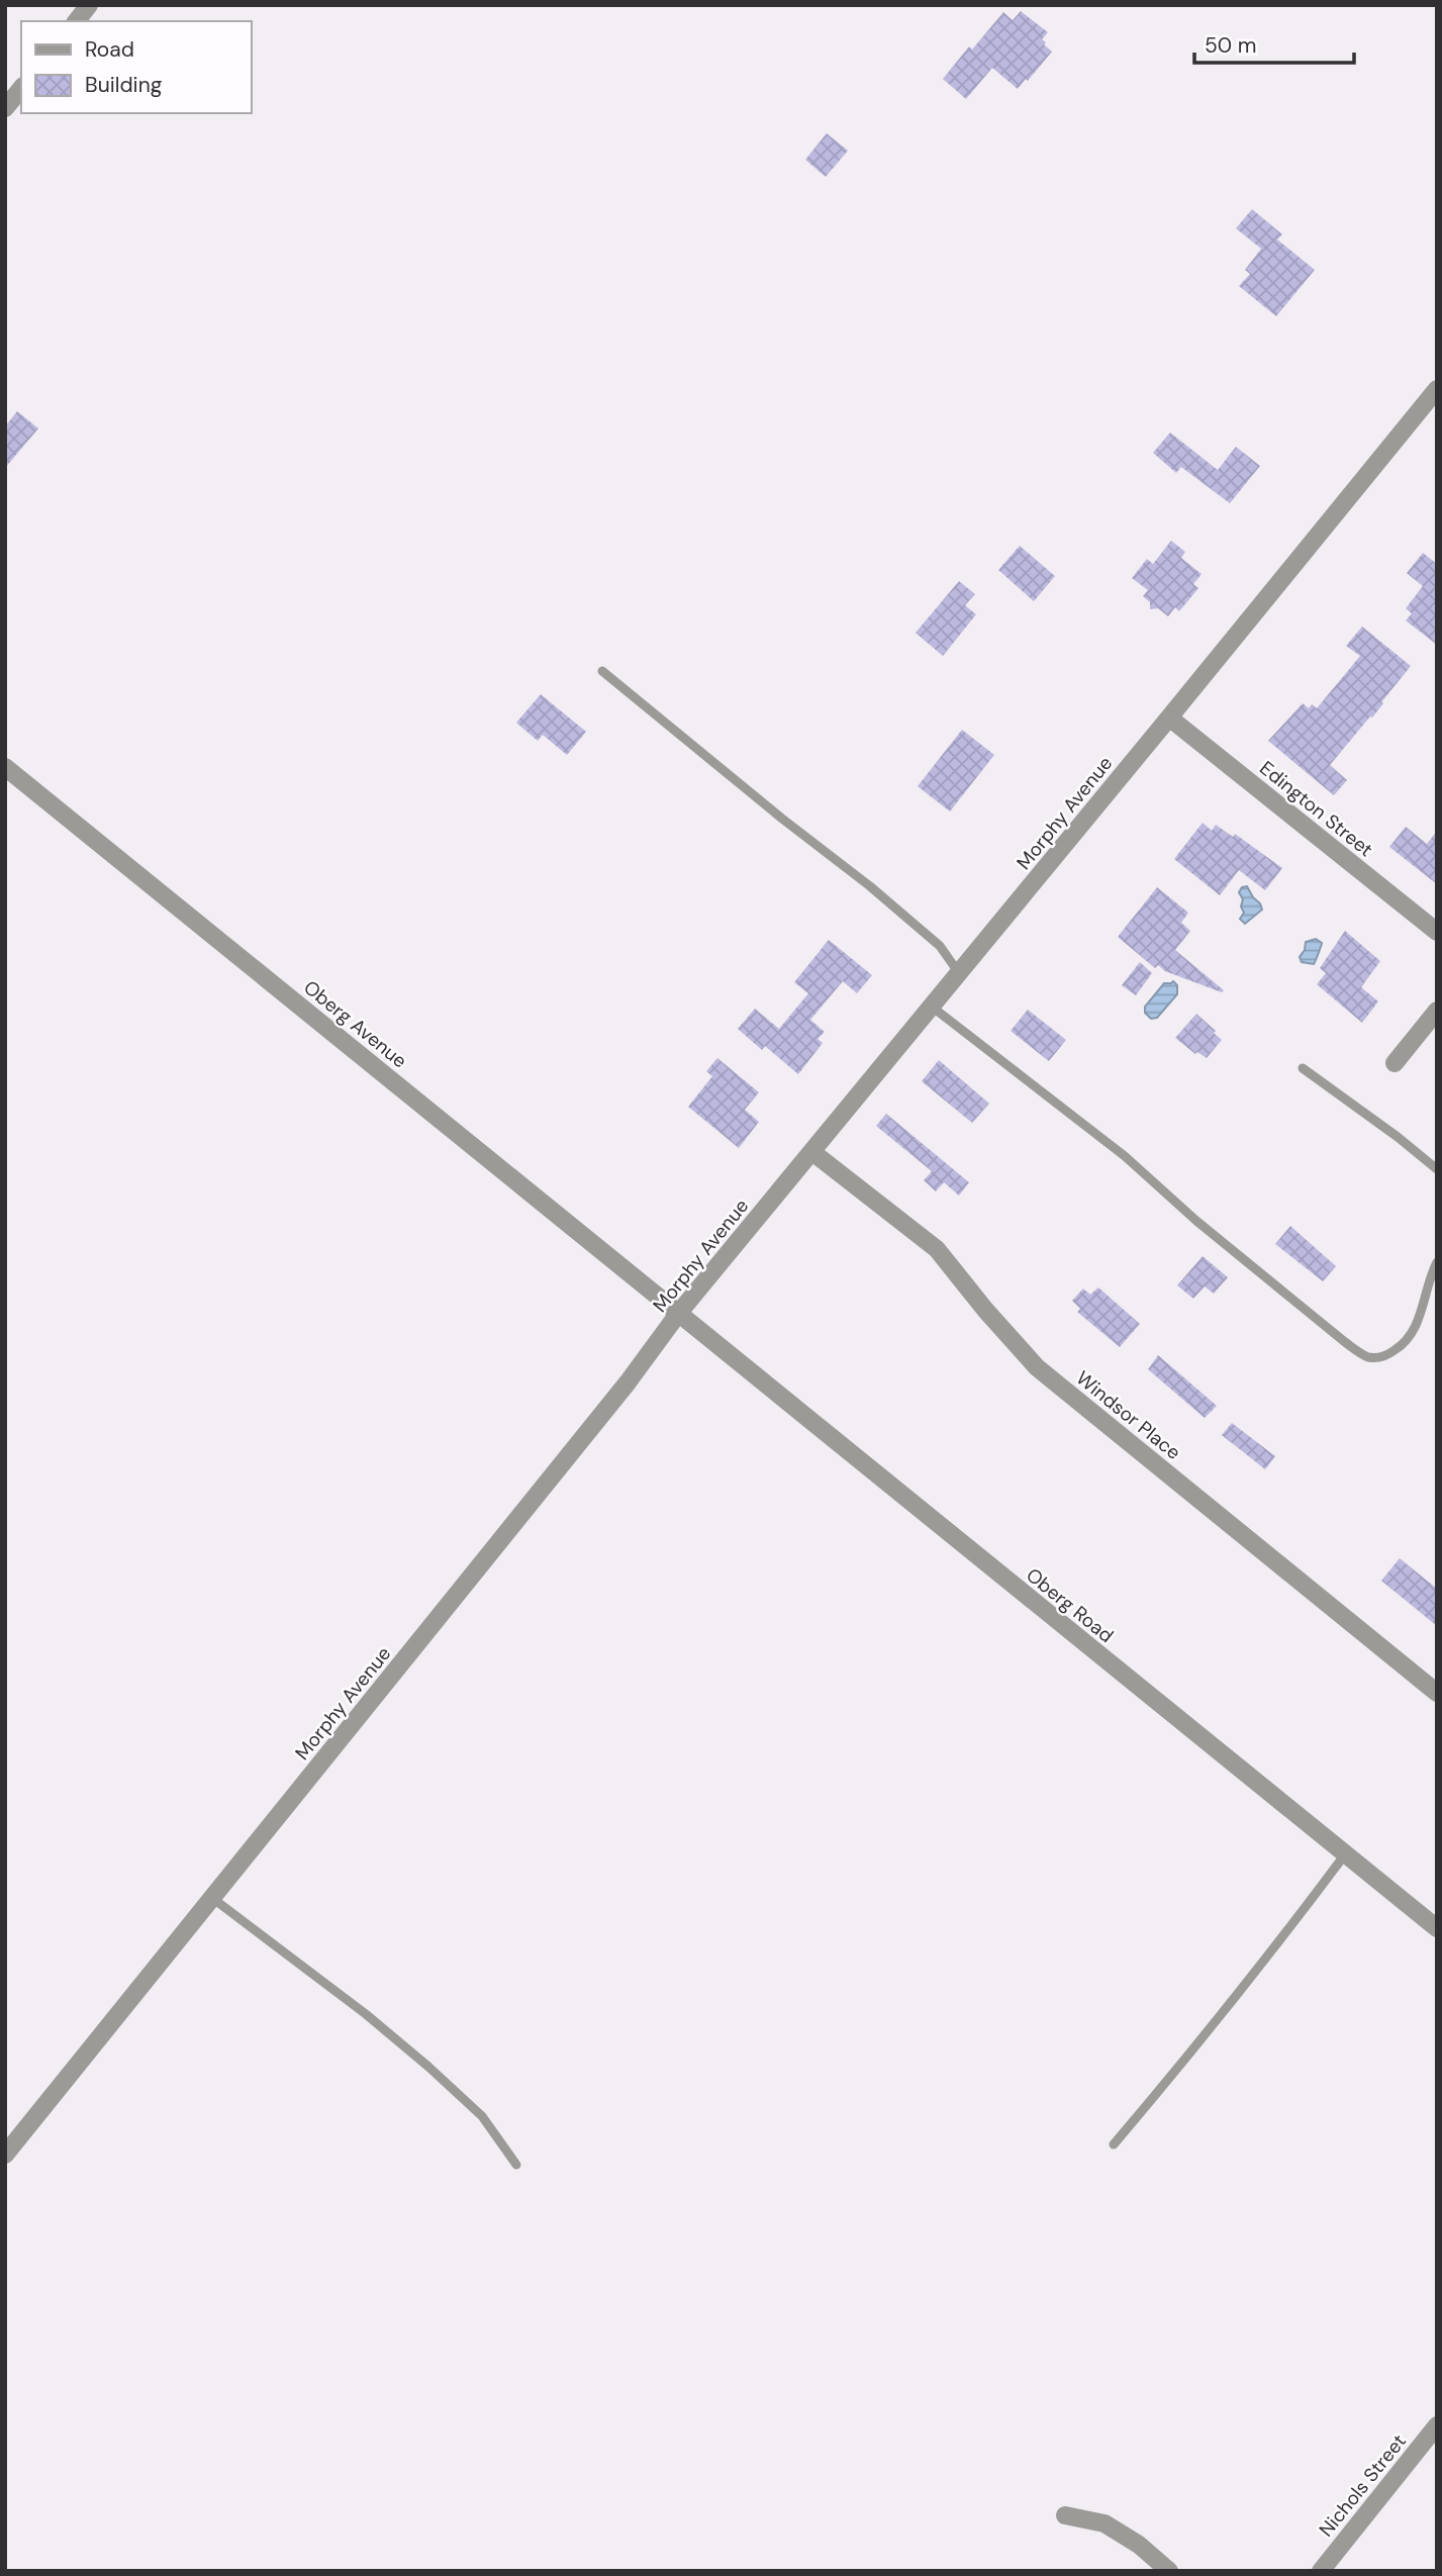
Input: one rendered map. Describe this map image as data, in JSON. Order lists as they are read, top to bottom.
{
  "streets": {
    "street": [
      "Edington Street",
      "Morphy Avenue",
      "Oberg Avenue",
      "Windsor Place",
      "Oberg Road",
      "Nichols Street"
    ]
  },
  "crossings": [
    ["Edington Street", "Morphy Avenue"],
    ["Morphy Avenue", "Oberg Avenue"],
    ["Morphy Avenue", "Windsor Place"],
    ["Morphy Avenue", "Oberg Road"],
    ["Oberg Avenue", "Oberg Road"]
  ],
  "legend": ["Road", "Building"],
  "scale_bar": "50 m"
}
